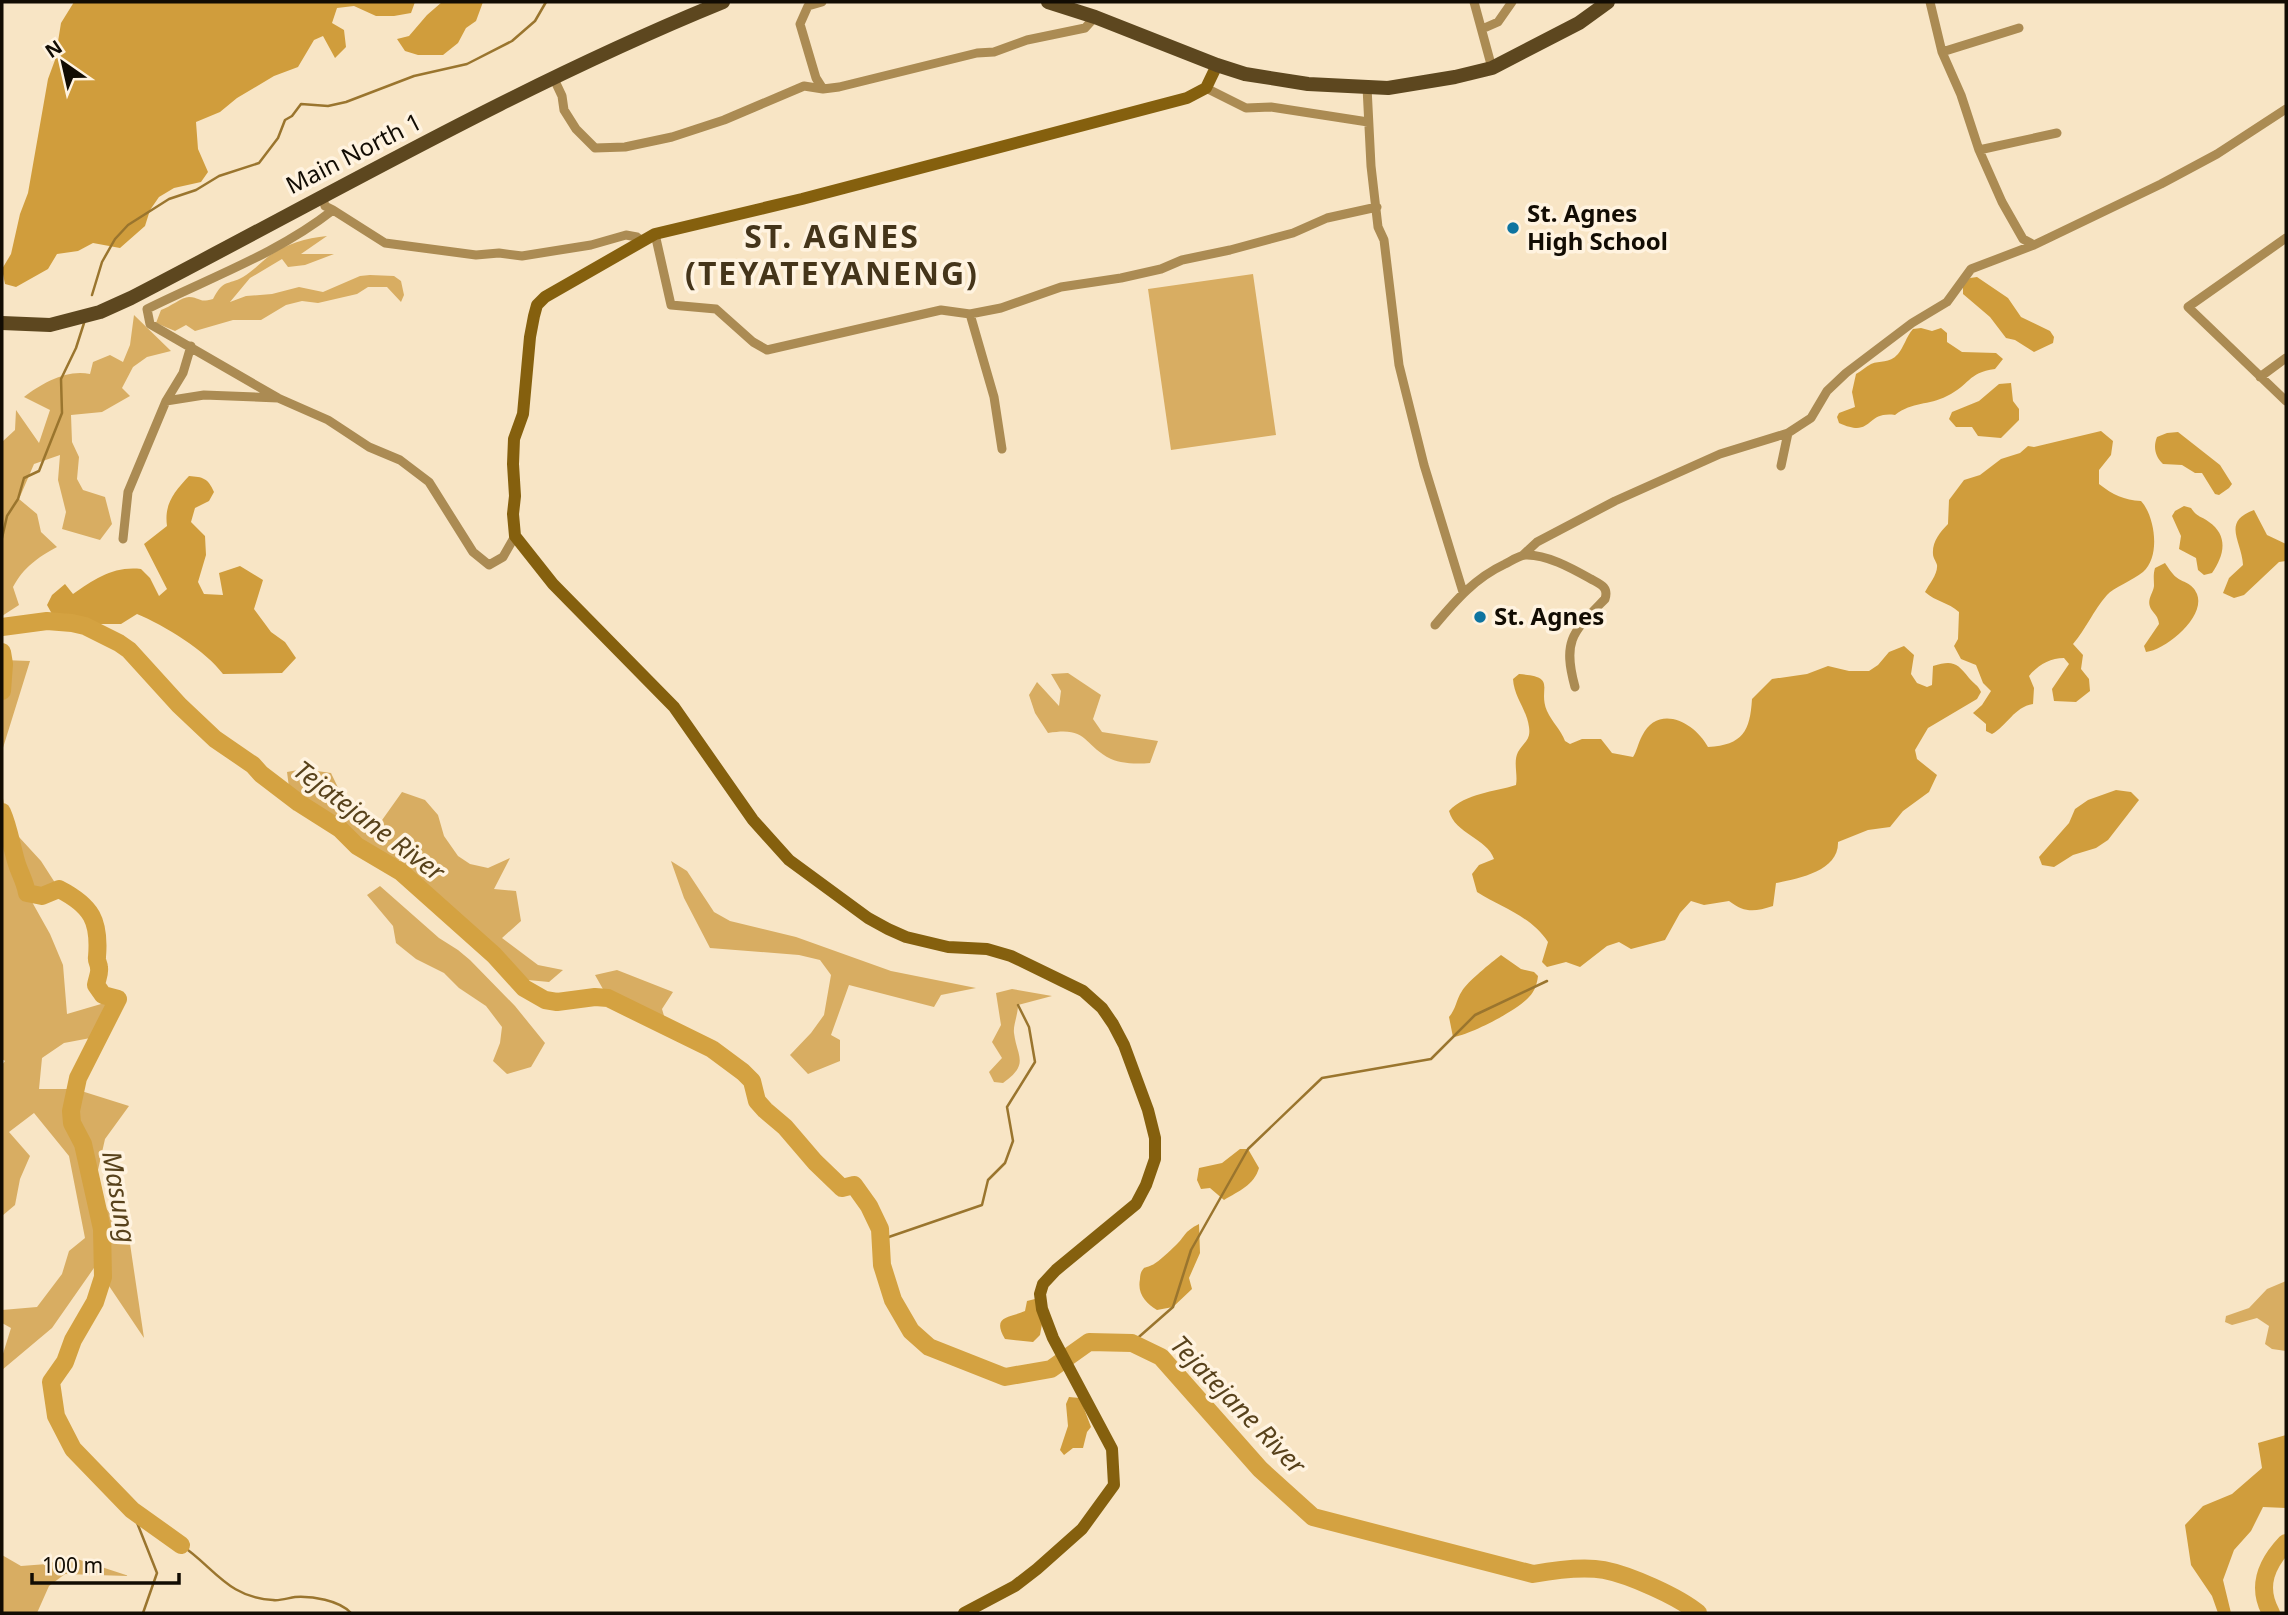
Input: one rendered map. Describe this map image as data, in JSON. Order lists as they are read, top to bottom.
{
  "streets": {
    "main road": ["Main North 1"]
  },
  "districts": ["ST. AGNES (TEYATEYANENG)"],
  "water": ["Tejatejane River", "Masung"],
  "places": ["St. Agnes High School", "St. Agnes"],
  "scale_bar": "100 m",
  "north": "top left"
}
